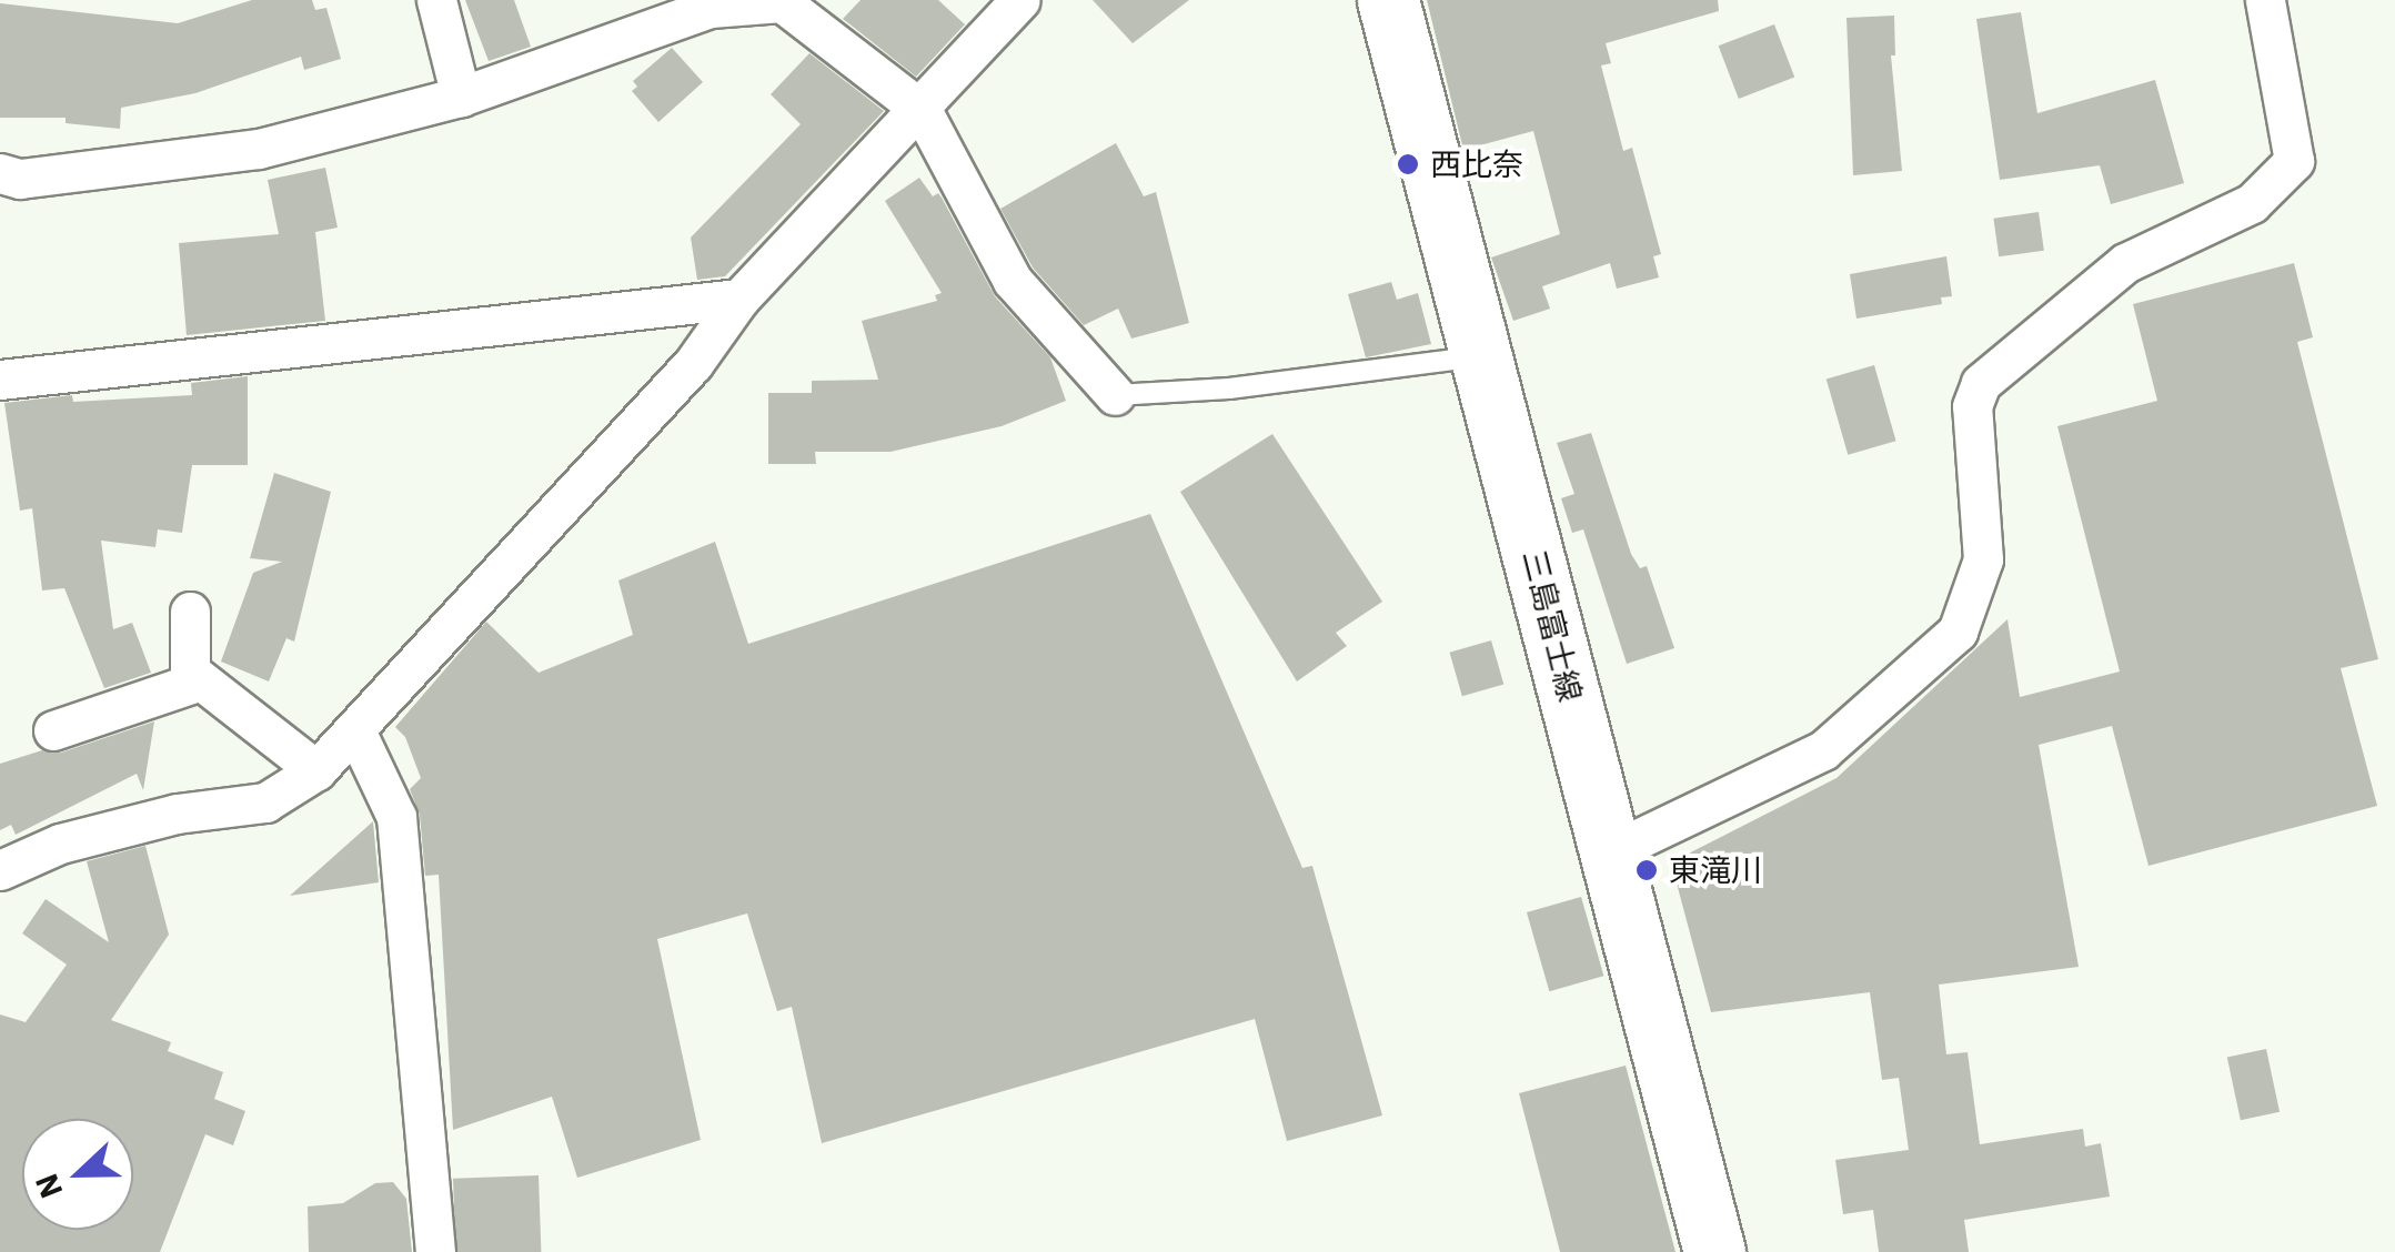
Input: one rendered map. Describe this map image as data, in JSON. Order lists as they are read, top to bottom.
{
  "streets": {
    "main road": ["三島富士線"]
  },
  "places": ["西比奈", "東滝川"],
  "north": "left"
}
